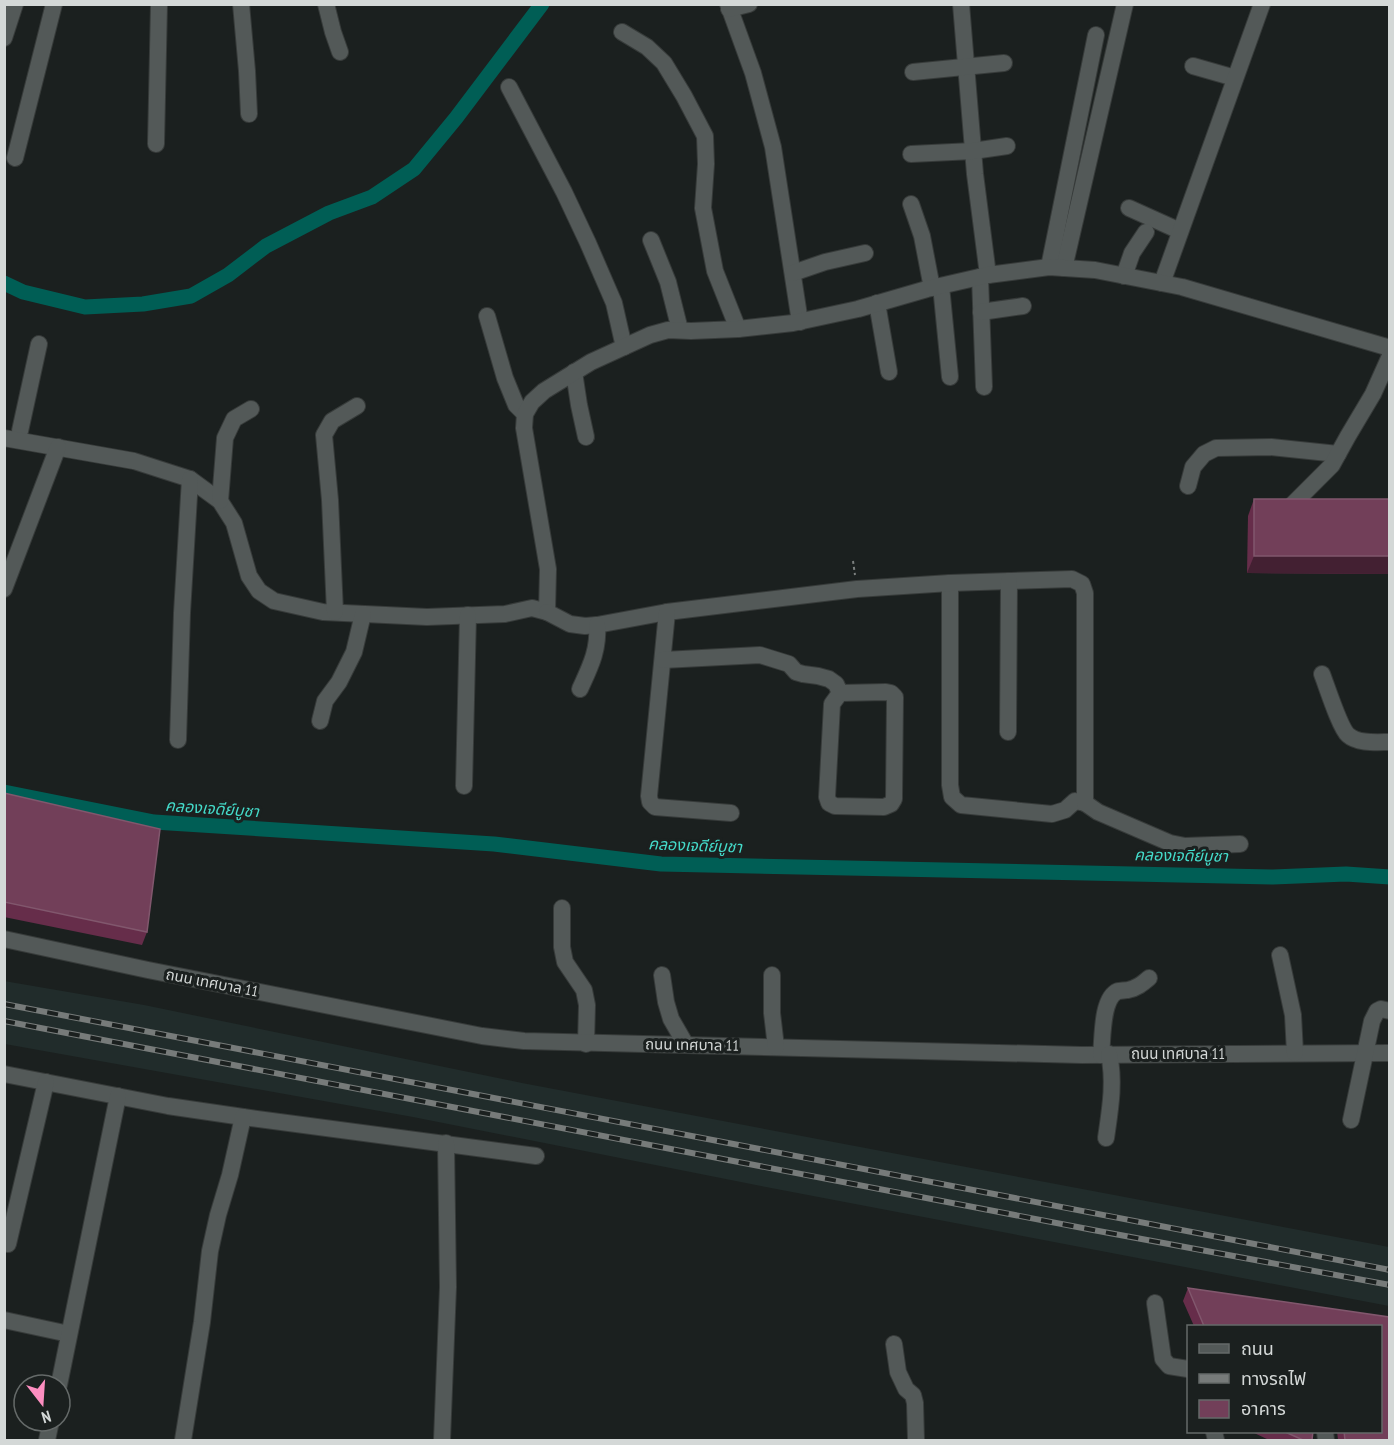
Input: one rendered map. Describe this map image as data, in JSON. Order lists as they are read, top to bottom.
{
  "streets": {
    "street": ["ถนน เทศบาล 11"]
  },
  "water": ["คลองเจดีย์บูชา"],
  "legend": ["ถนน", "ทางรถไฟ", "อาคาร"],
  "north": "bottom"
}
